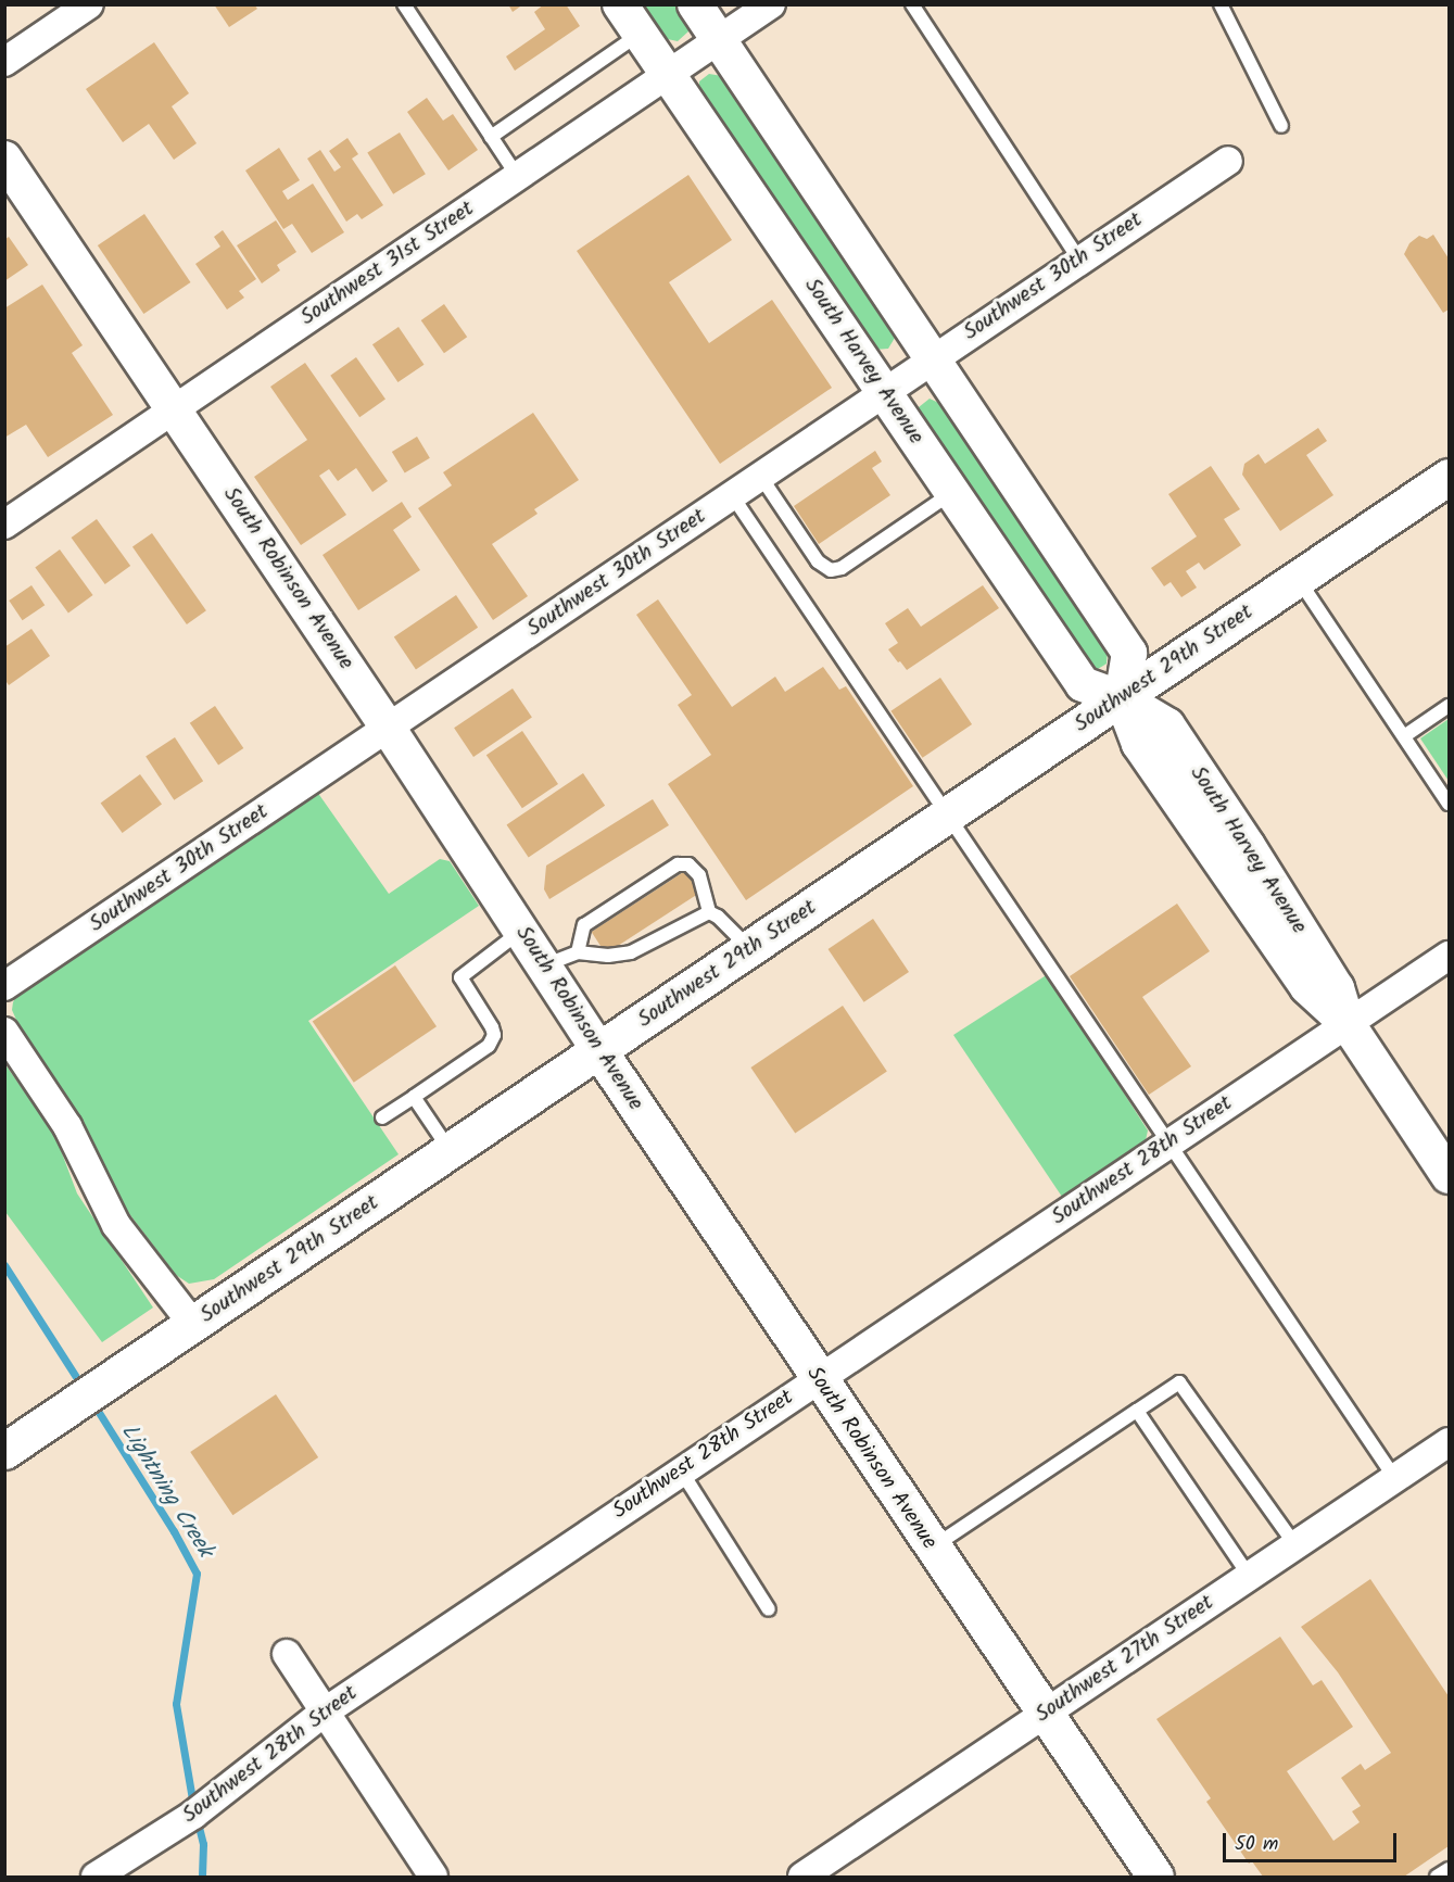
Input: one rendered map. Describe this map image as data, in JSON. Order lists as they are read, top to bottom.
{
  "streets": {
    "main road": ["South Robinson Avenue", "Southwest 29th Street"],
    "street": [
      "Southwest 31st Street",
      "Southwest 30th Street",
      "South Harvey Avenue",
      "Southwest 28th Street",
      "Southwest 27th Street"
    ]
  },
  "crossings": [
    ["Southwest 31st Street", "South Harvey Avenue"],
    ["Southwest 31st Street", "South Robinson Avenue"],
    ["Southwest 30th Street", "South Harvey Avenue"],
    ["Southwest 30th Street", "South Robinson Avenue"],
    ["South Harvey Avenue", "Southwest 29th Street"],
    ["South Harvey Avenue", "Southwest 28th Street"],
    ["South Robinson Avenue", "Southwest 29th Street"],
    ["South Robinson Avenue", "Southwest 28th Street"],
    ["South Robinson Avenue", "Southwest 27th Street"]
  ],
  "water": ["Lightning Creek"],
  "scale_bar": "50 m"
}
